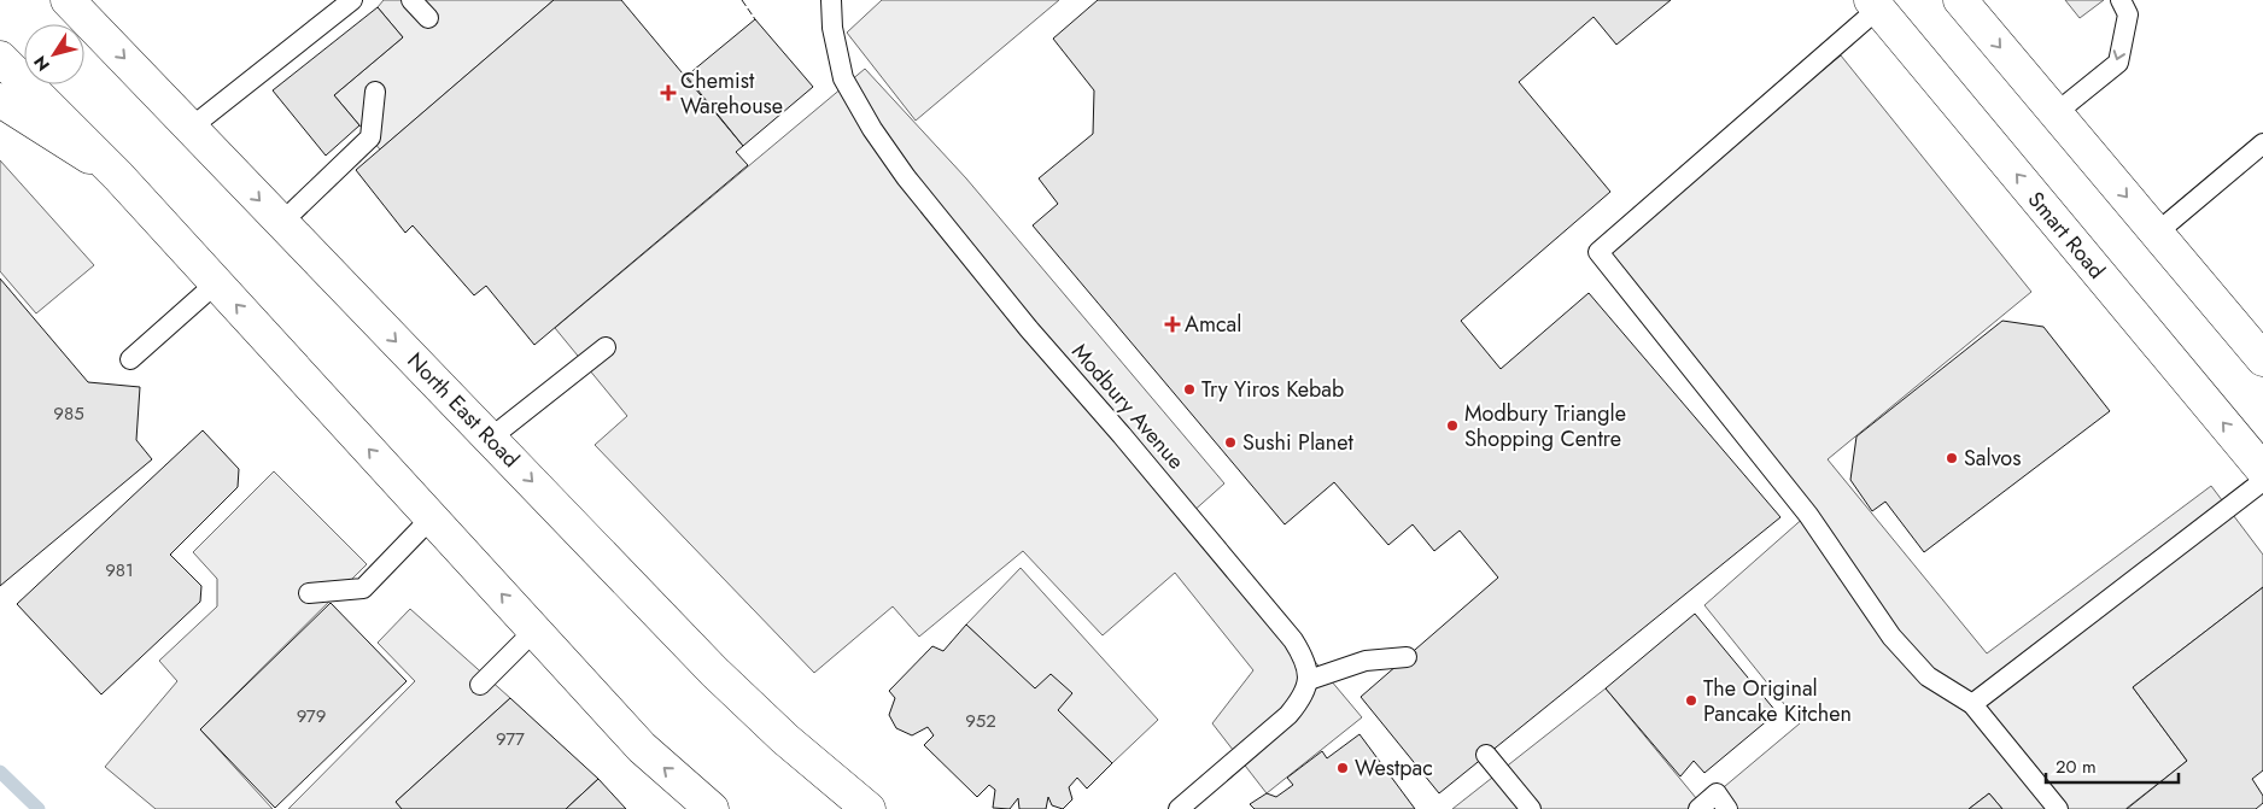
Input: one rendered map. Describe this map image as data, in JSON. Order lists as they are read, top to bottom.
{
  "streets": {
    "main road": ["Smart Road", "North East Road"],
    "lane": ["Modbury Avenue"]
  },
  "places": {
    "health": ["Chemist Warehouse", "Amcal"],
    "other": [
      "Try Yiros Kebab",
      "Modbury Triangle Shopping Centre",
      "Sushi Planet",
      "Salvos",
      "The Original Pancake Kitchen",
      "Westpac"
    ]
  },
  "house_numbers": [
    "985",
    "981",
    "979",
    "952",
    "977"
  ],
  "scale_bar": "20 m",
  "north": "bottom left"
}
